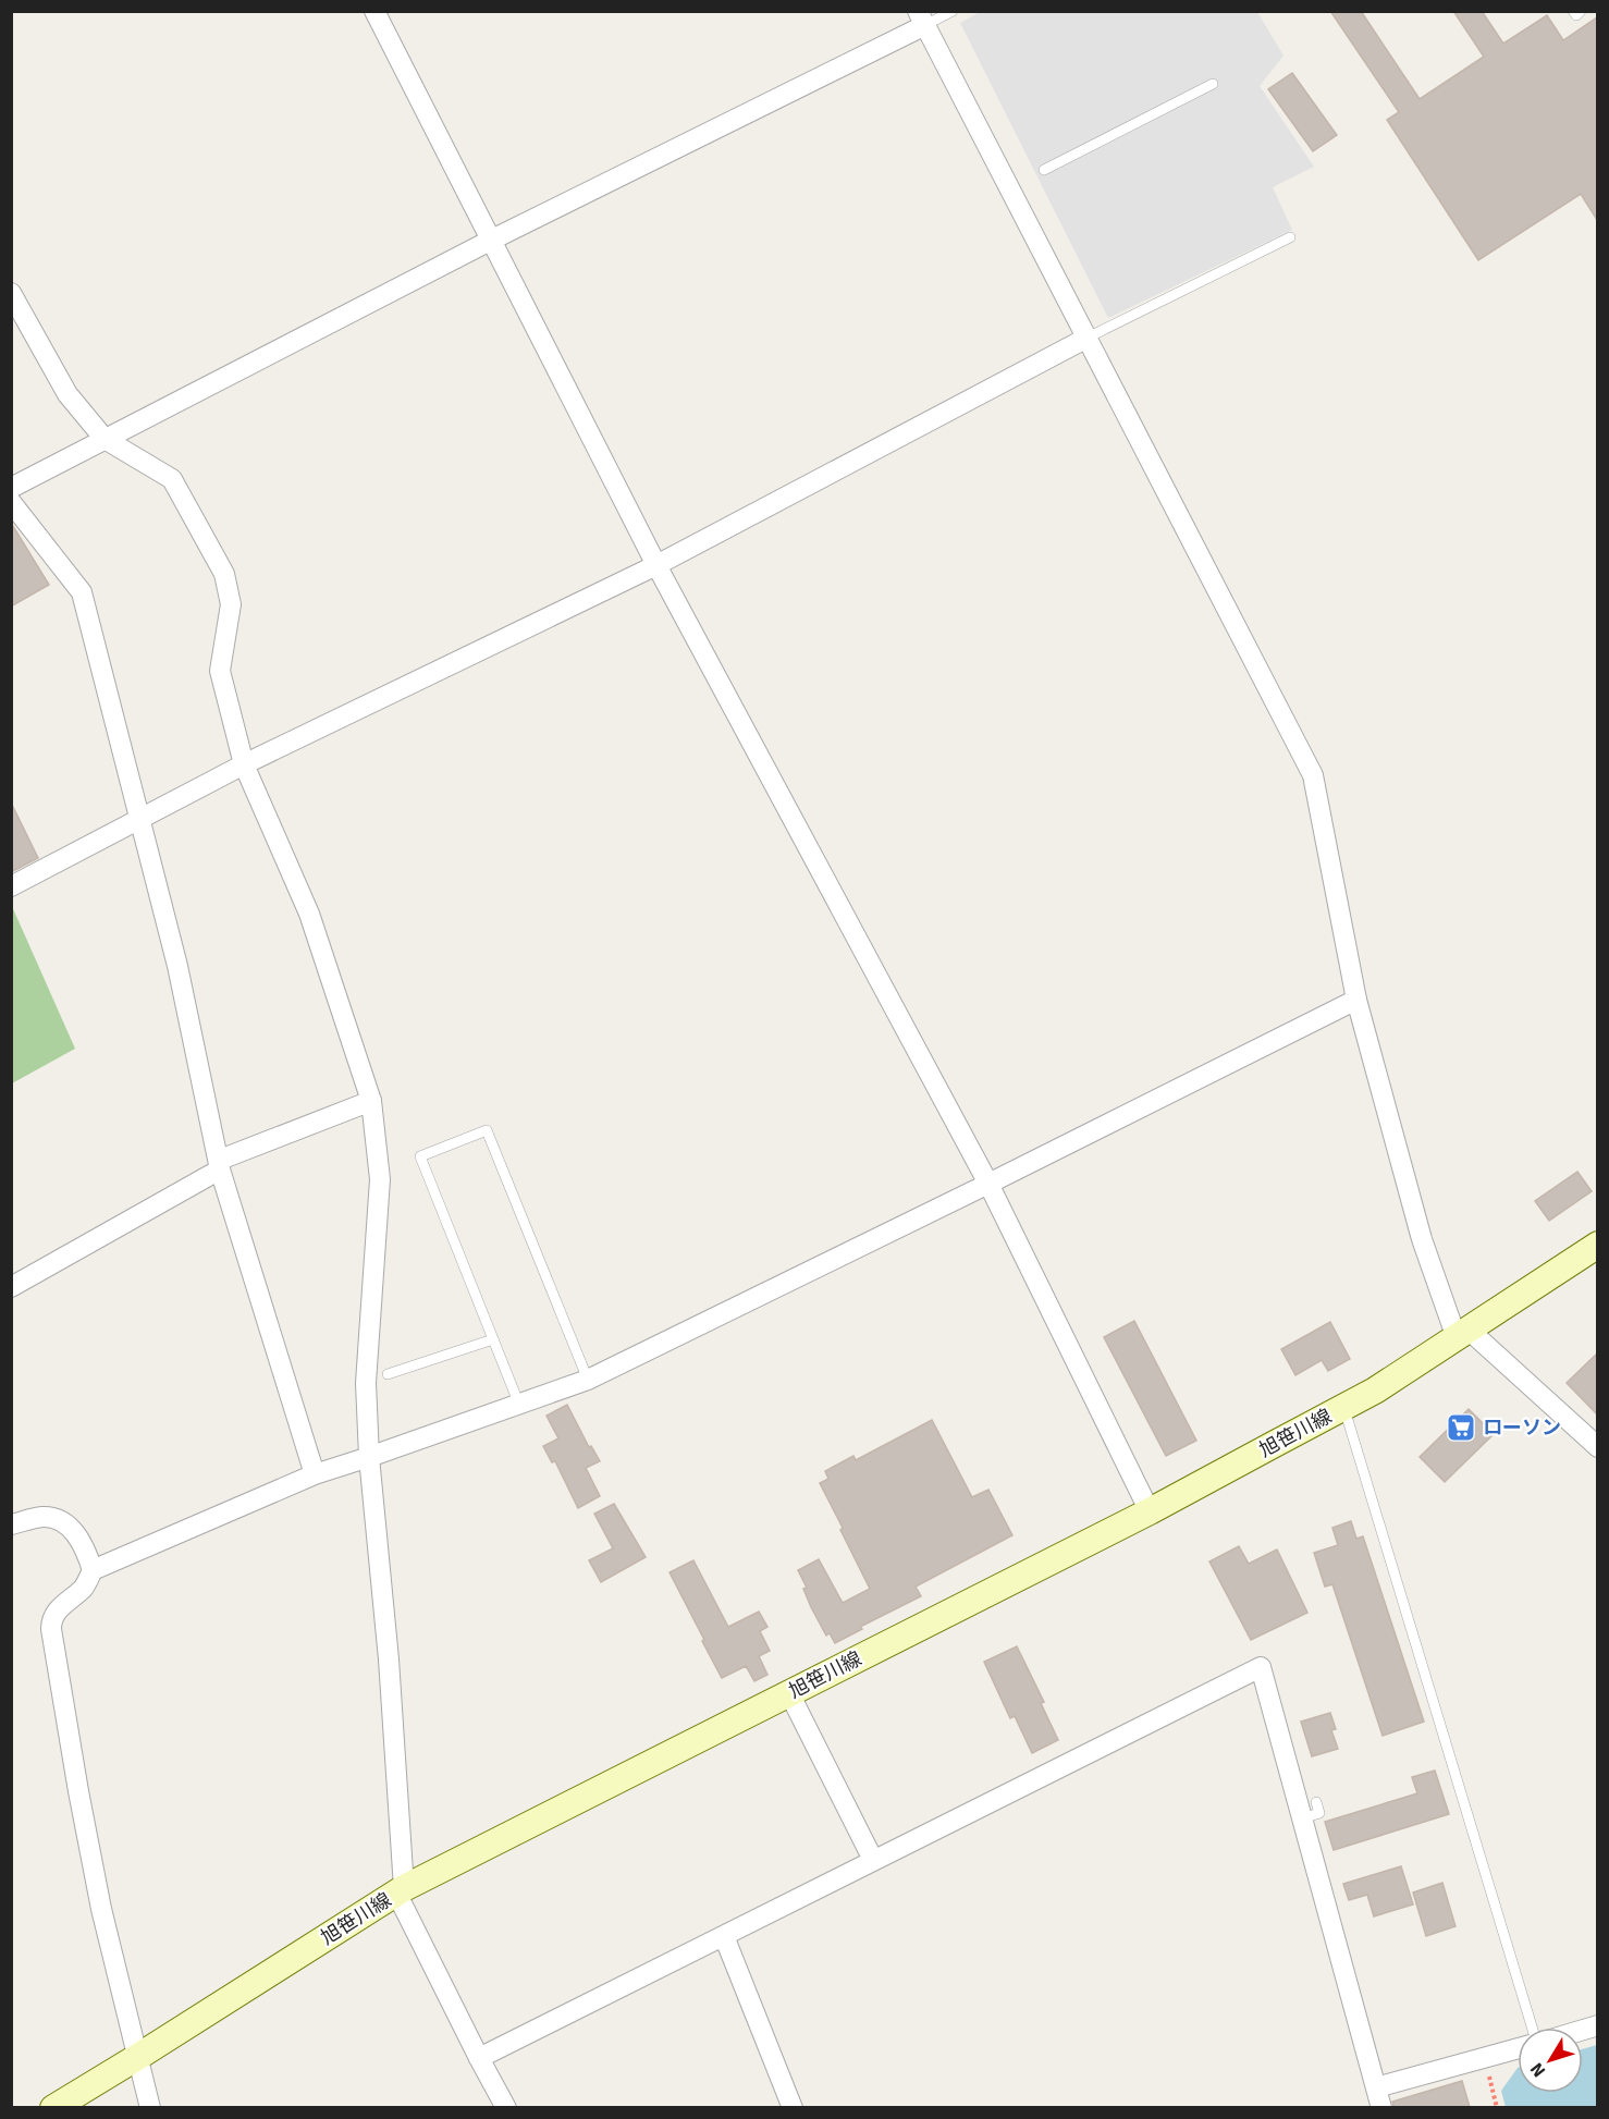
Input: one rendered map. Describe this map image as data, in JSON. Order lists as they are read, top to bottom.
{
  "streets": {
    "main road": ["旭笹川線"]
  },
  "places": {
    "supermarket": ["ローソン"]
  },
  "north": "bottom left"
}
